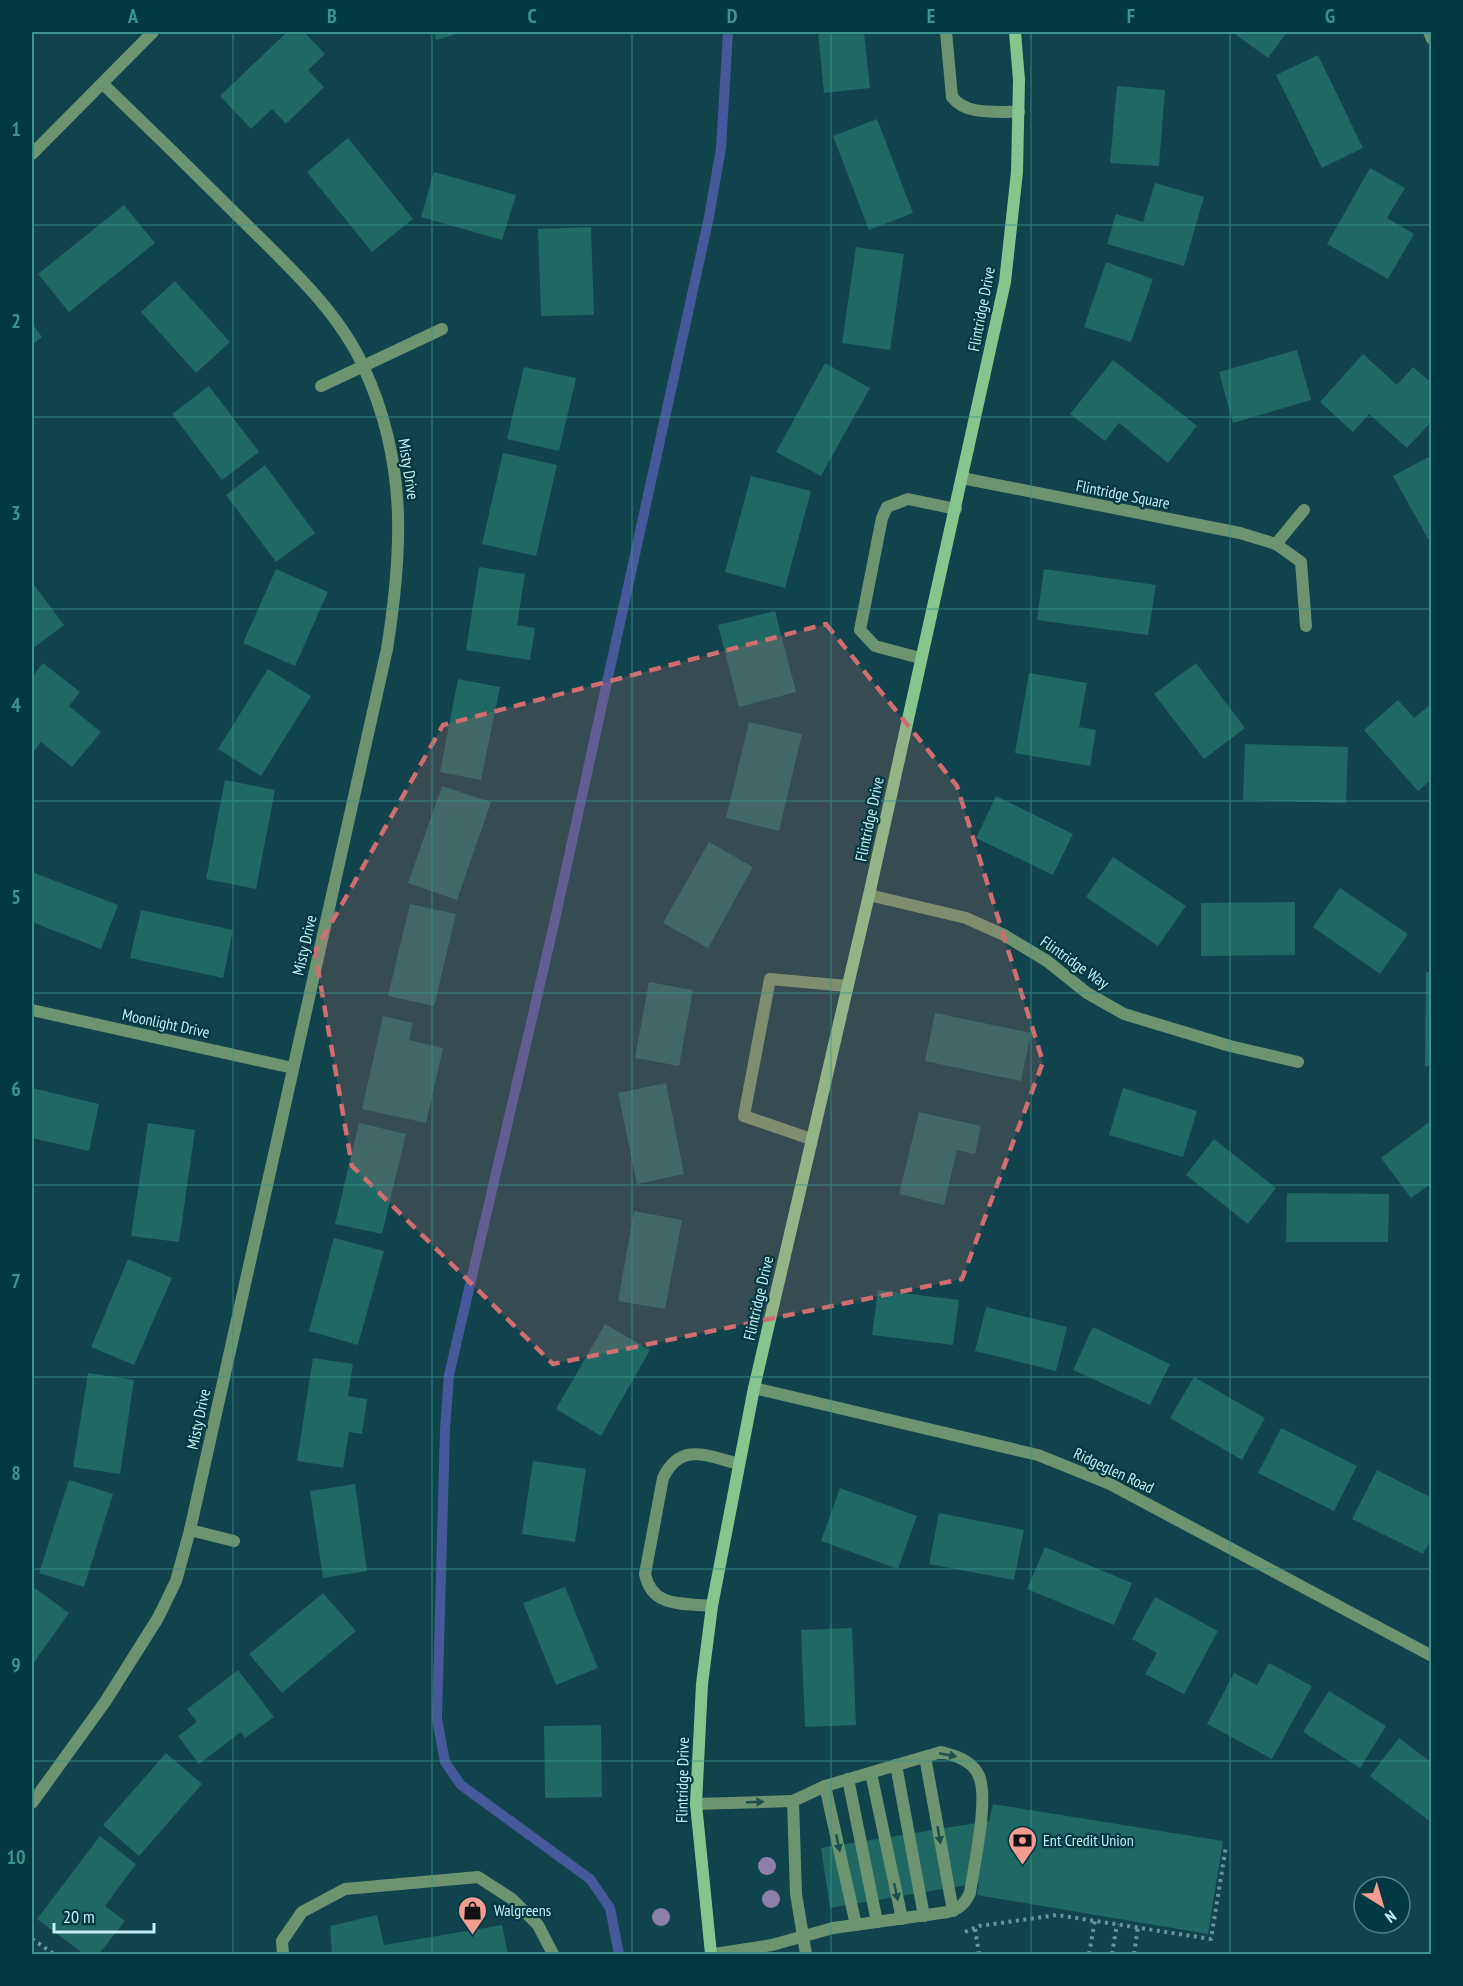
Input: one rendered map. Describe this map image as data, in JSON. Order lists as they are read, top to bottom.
{
  "streets": {
    "street": [
      "Flintridge Drive",
      "Misty Drive",
      "Flintridge Square",
      "Flintridge Way",
      "Moonlight Drive",
      "Ridgeglen Road"
    ]
  },
  "crossings": [
    ["Flintridge Drive", "Flintridge Square"],
    ["Flintridge Drive", "Flintridge Way"],
    ["Flintridge Drive", "Ridgeglen Road"],
    ["Misty Drive", "Moonlight Drive"]
  ],
  "places": {
    "bank": ["Ent Credit Union"],
    "shop": ["Walgreens"]
  },
  "scale_bar": "20 m",
  "north": "bottom right",
  "grid": {
    "columns": [
      "A",
      "B",
      "C",
      "D",
      "E",
      "F",
      "G"
    ],
    "rows": [
      "1",
      "2",
      "3",
      "4",
      "5",
      "6",
      "7",
      "8",
      "9",
      "10"
    ]
  }
}
